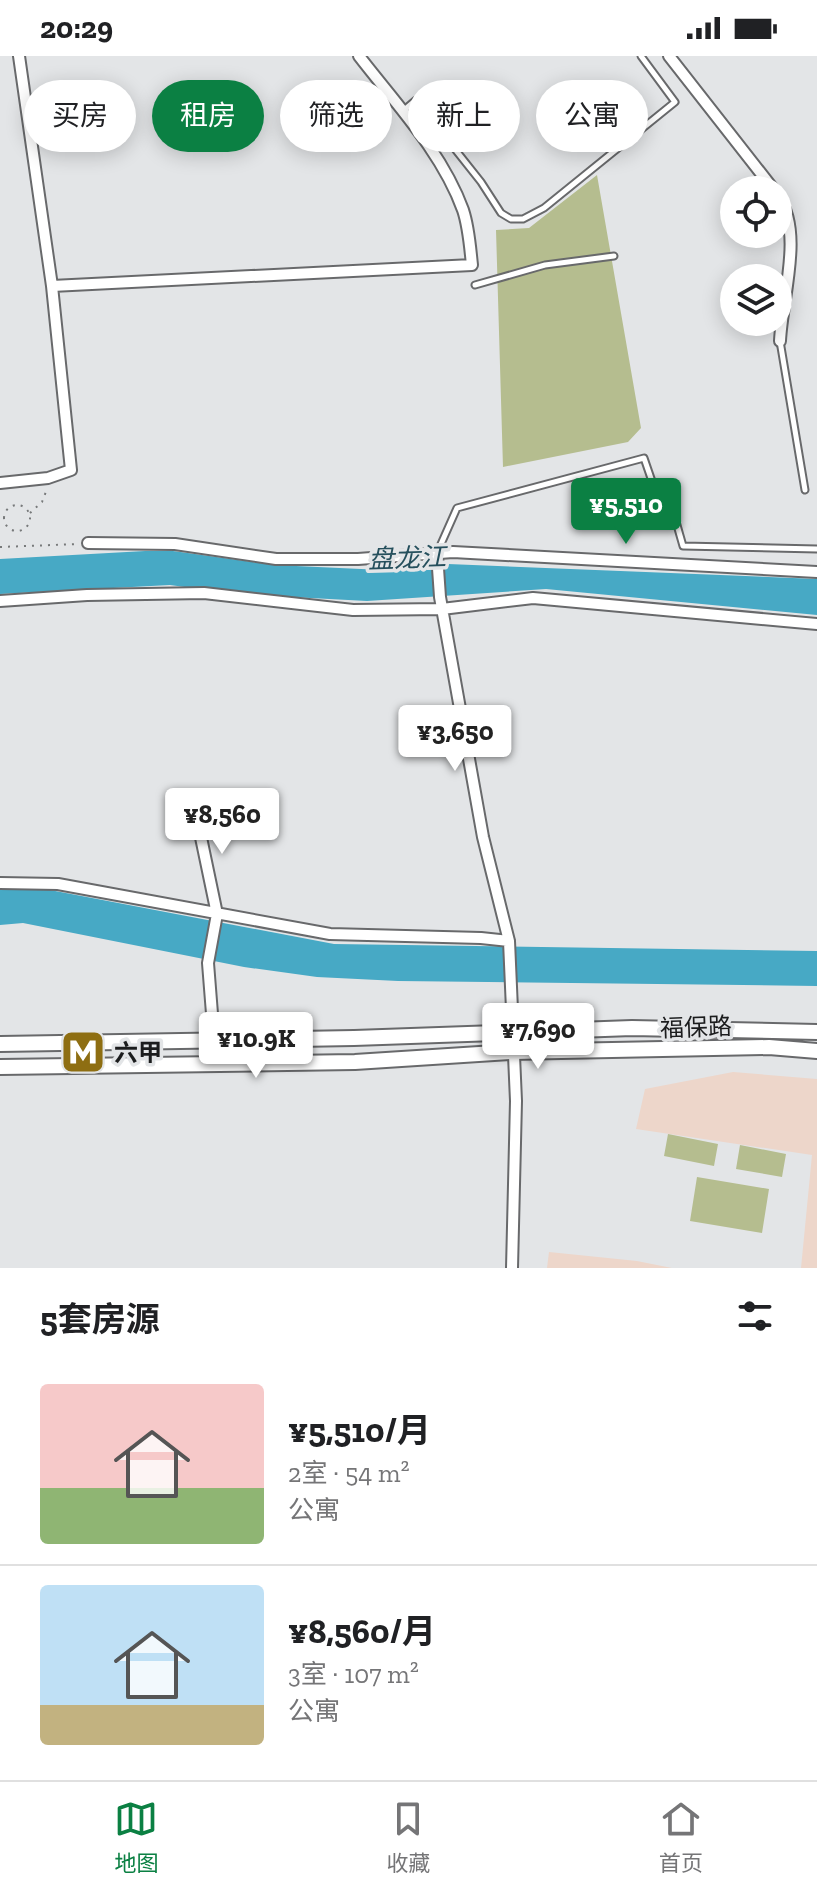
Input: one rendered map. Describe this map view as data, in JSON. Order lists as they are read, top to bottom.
{
  "streets": {
    "main road": ["福保路"]
  },
  "water": ["盘龙江"],
  "places": {
    "metro station": ["六甲"]
  },
  "page": {
    "status": "20:29",
    "chip": [
      "买房",
      "租房",
      "筛选",
      "新上",
      "公寓"
    ],
    "price": [
      "¥5,510",
      "¥3,650",
      "¥8,560",
      "¥7,690",
      "¥10.9K"
    ],
    "heading": "5套房源",
    "list": [
      {
        "name": "¥5,510/月",
        "note": "2室 · 54 m² · 公寓"
      },
      {
        "name": "¥8,560/月",
        "note": "3室 · 107 m² · 公寓"
      }
    ],
    "tabs": ["地图", "收藏", "首页"]
  }
}
